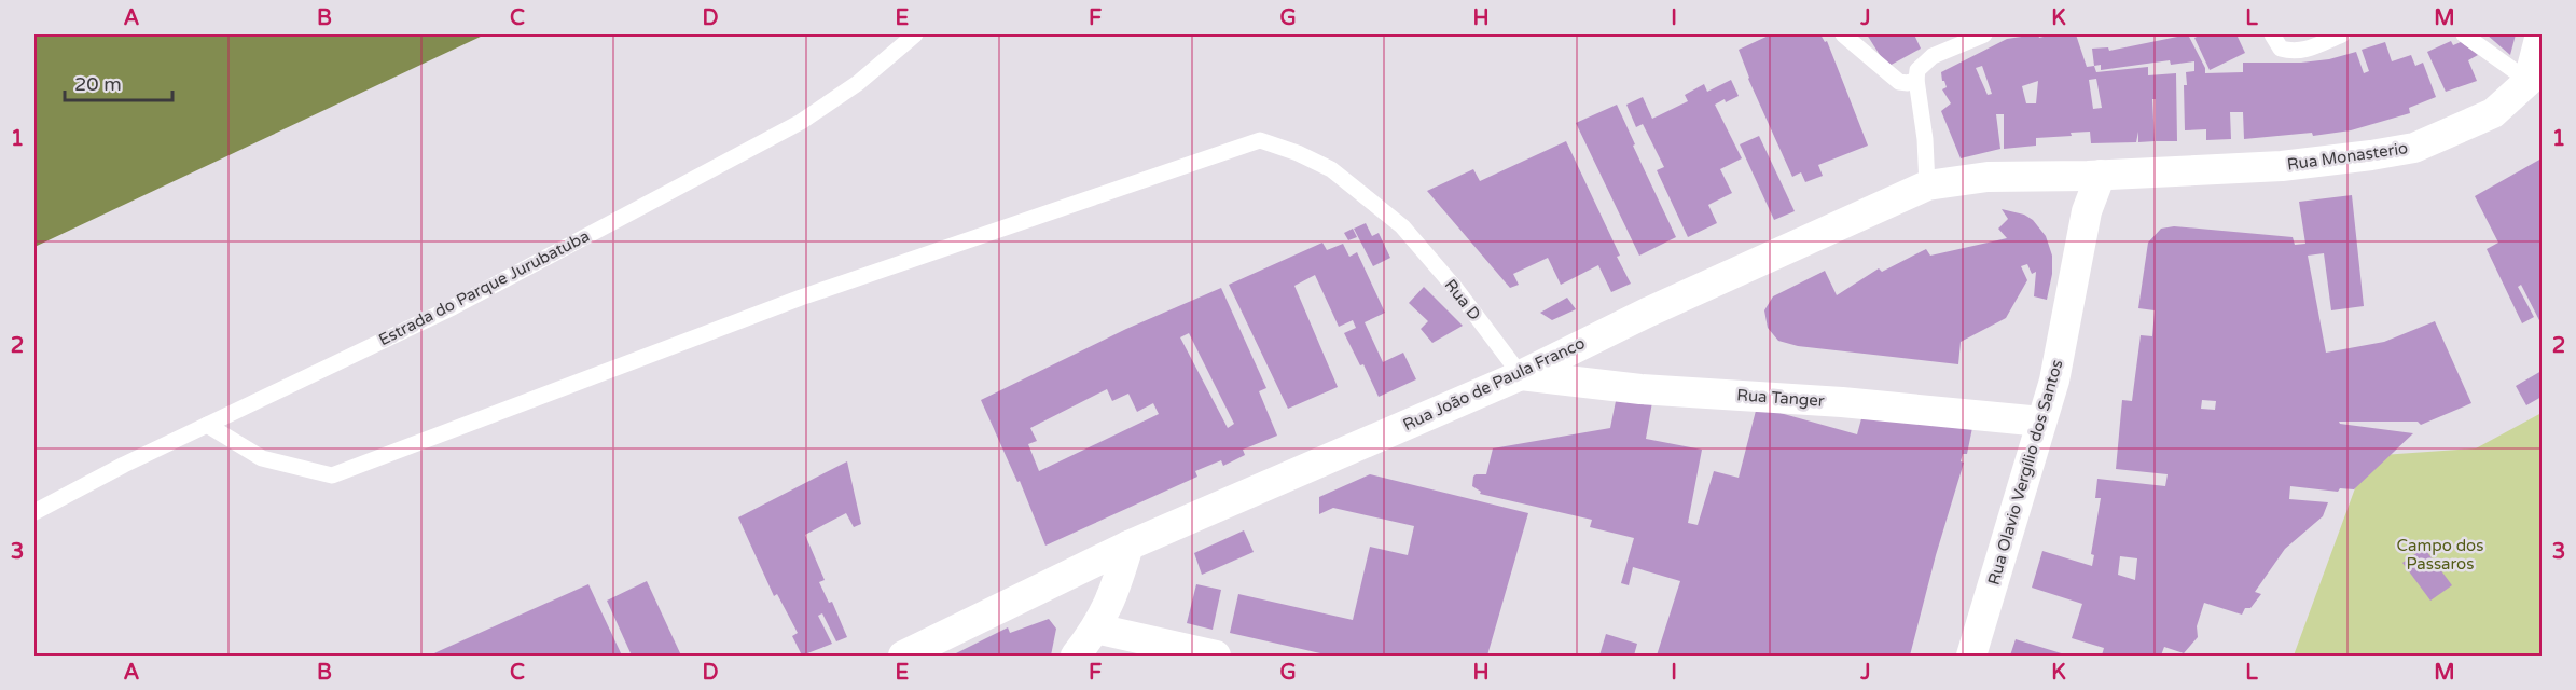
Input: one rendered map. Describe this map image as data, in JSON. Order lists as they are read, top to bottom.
{
  "streets": {
    "street": [
      "Rua Monasterio",
      "Rua João de Paula Franco",
      "Rua Tanger",
      "Rua Olavio Vergílio dos Santos"
    ],
    "lane": ["Estrada do Parque Jurubatuba", "Rua D"]
  },
  "crossings": [
    ["Rua Monasterio", "Rua João de Paula Franco"],
    ["Rua Monasterio", "Rua Olavio Vergílio dos Santos"],
    ["Estrada do Parque Jurubatuba", "Rua D"],
    ["Rua D", "Rua João de Paula Franco"],
    ["Rua D", "Rua Tanger"],
    ["Rua João de Paula Franco", "Rua Tanger"],
    ["Rua João de Paula Franco", "Rua Olavio Vergílio dos Santos"],
    ["Rua Tanger", "Rua Olavio Vergílio dos Santos"]
  ],
  "parks": ["Campo dos Passaros"],
  "scale_bar": "20 m",
  "grid": {
    "columns": [
      "A",
      "B",
      "C",
      "D",
      "E",
      "F",
      "G",
      "H",
      "I",
      "J",
      "K",
      "L",
      "M"
    ],
    "rows": ["1", "2", "3"]
  }
}
